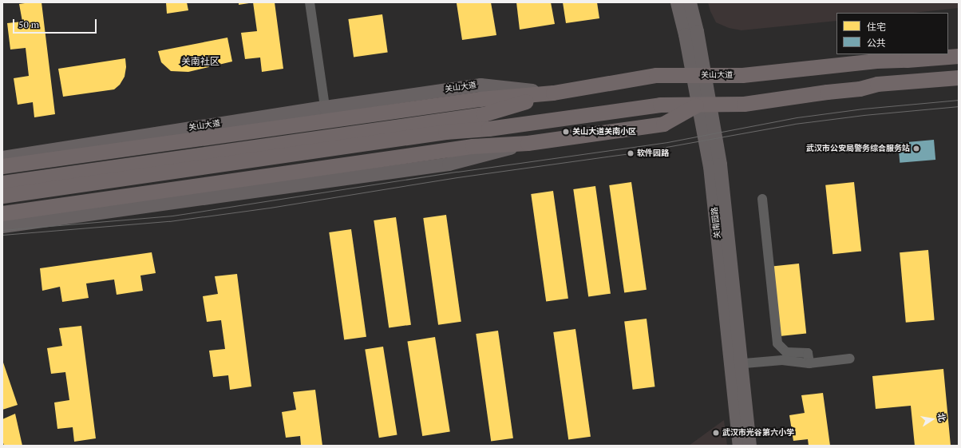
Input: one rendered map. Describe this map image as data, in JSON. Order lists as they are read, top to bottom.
{
  "streets": {
    "main road": ["关山大道", "关南园路"]
  },
  "crossings": [
    ["关山大道", "关南园路"]
  ],
  "districts": ["关南社区"],
  "places": [
    "关山大道关南小区",
    "武汉市公安局警务综合服务站",
    "软件园路",
    "武汉市光谷第六小学"
  ],
  "legend": ["住宅", "公共"],
  "scale_bar": "50 m",
  "north": "right"
}
